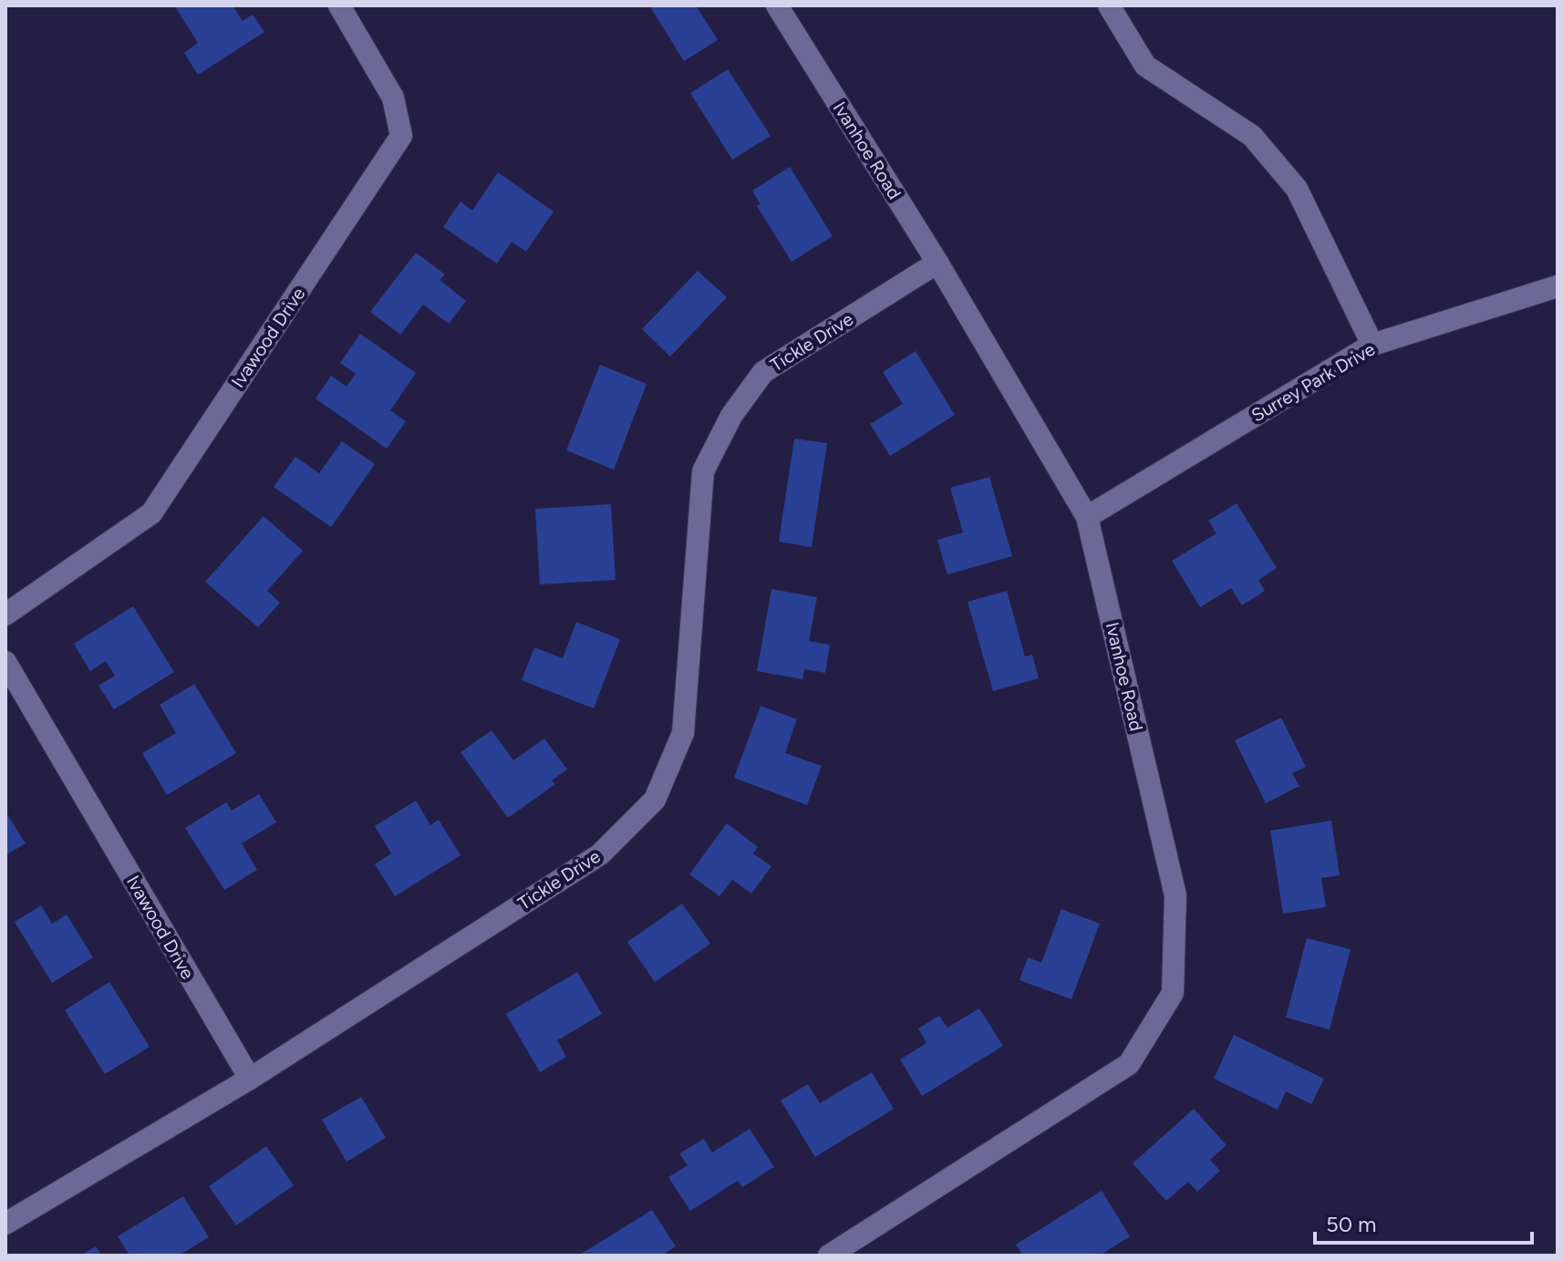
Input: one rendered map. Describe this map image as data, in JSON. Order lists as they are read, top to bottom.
{
  "streets": {
    "street": [
      "Ivanhoe Road",
      "Ivawood Drive",
      "Tickle Drive",
      "Surrey Park Drive"
    ]
  },
  "crossings": [
    ["Ivanhoe Road", "Tickle Drive"],
    ["Ivanhoe Road", "Surrey Park Drive"],
    ["Ivawood Drive", "Tickle Drive"]
  ],
  "scale_bar": "50 m"
}
